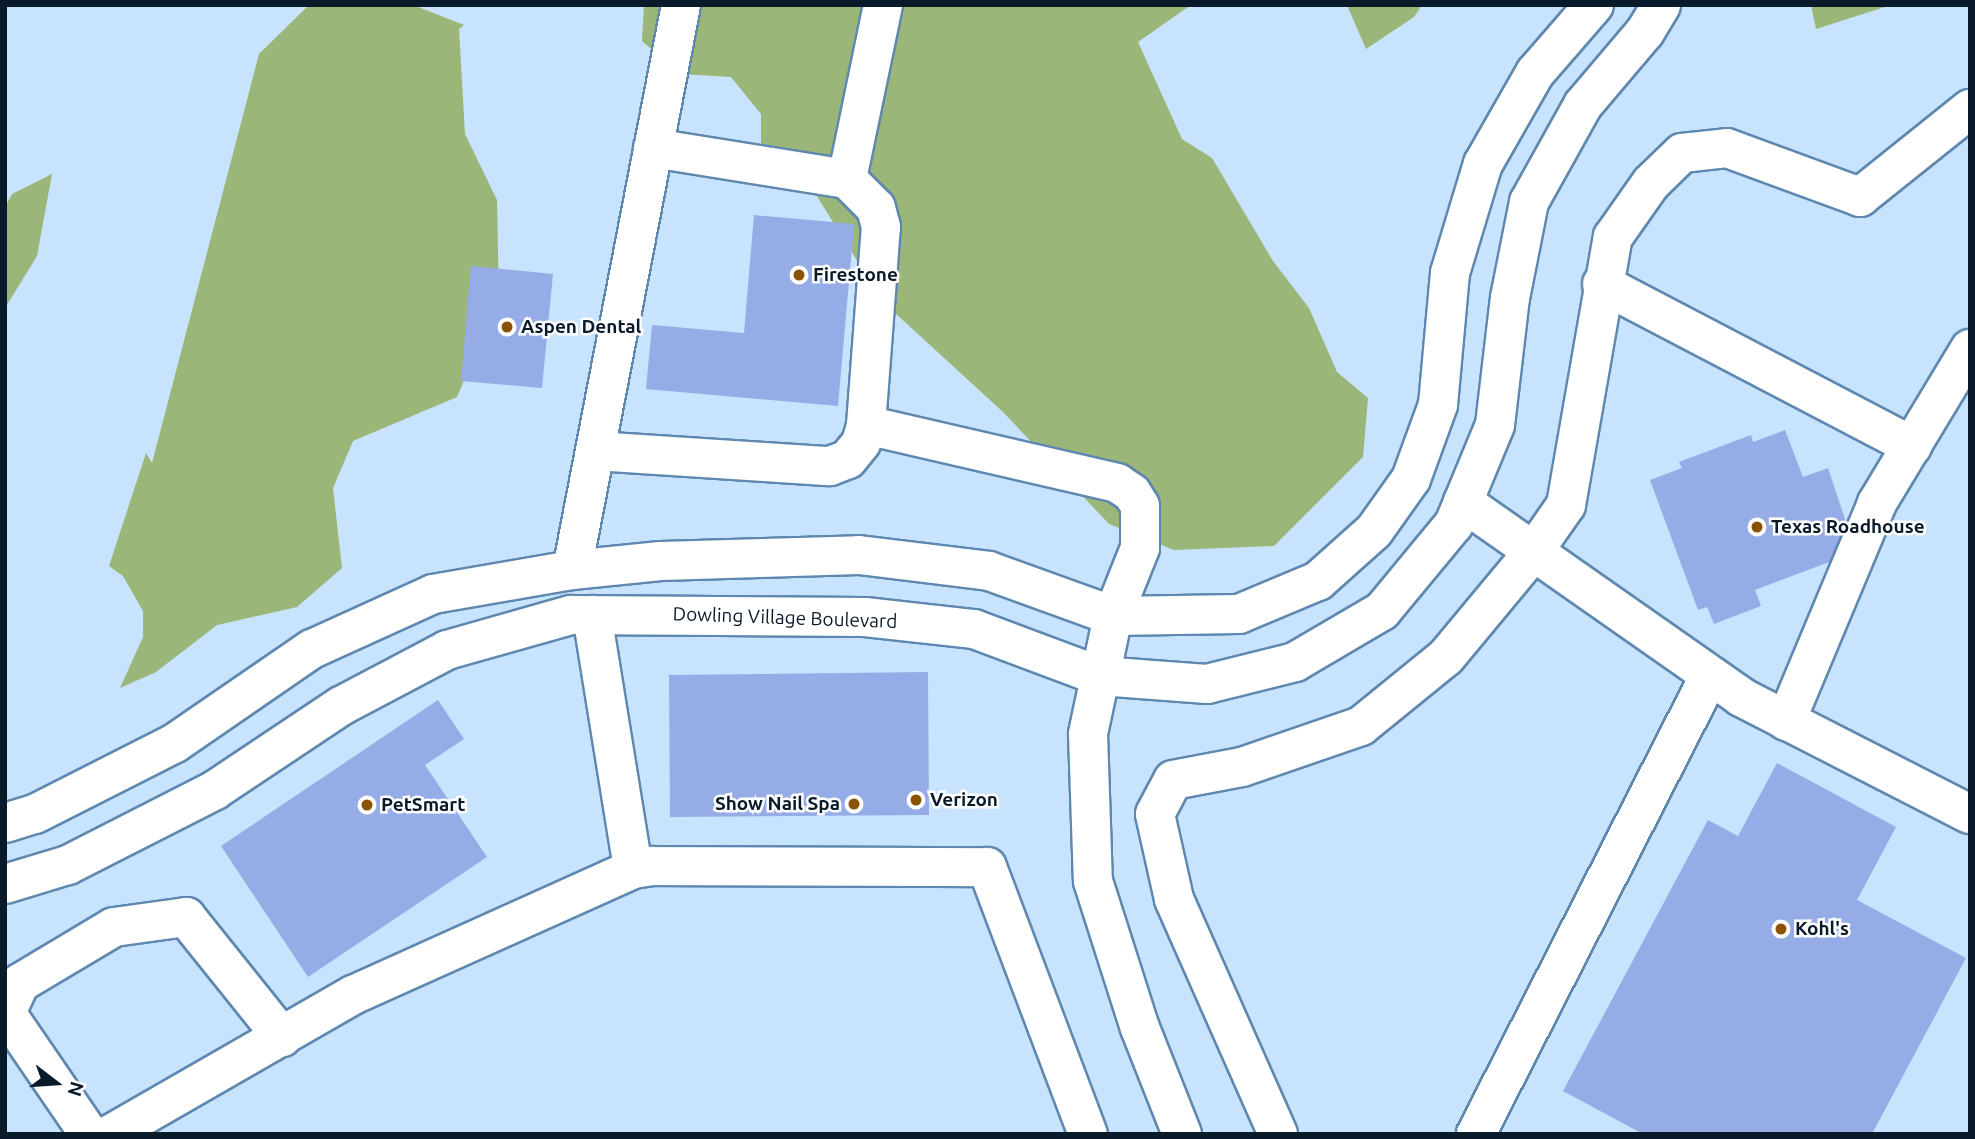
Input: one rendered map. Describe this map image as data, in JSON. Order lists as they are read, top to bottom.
{
  "streets": {
    "street": ["Dowling Village Boulevard"]
  },
  "places": [
    "Firestone",
    "Aspen Dental",
    "Texas Roadhouse",
    "Verizon",
    "Show Nail Spa",
    "PetSmart",
    "Kohl's"
  ],
  "north": "right"
}
